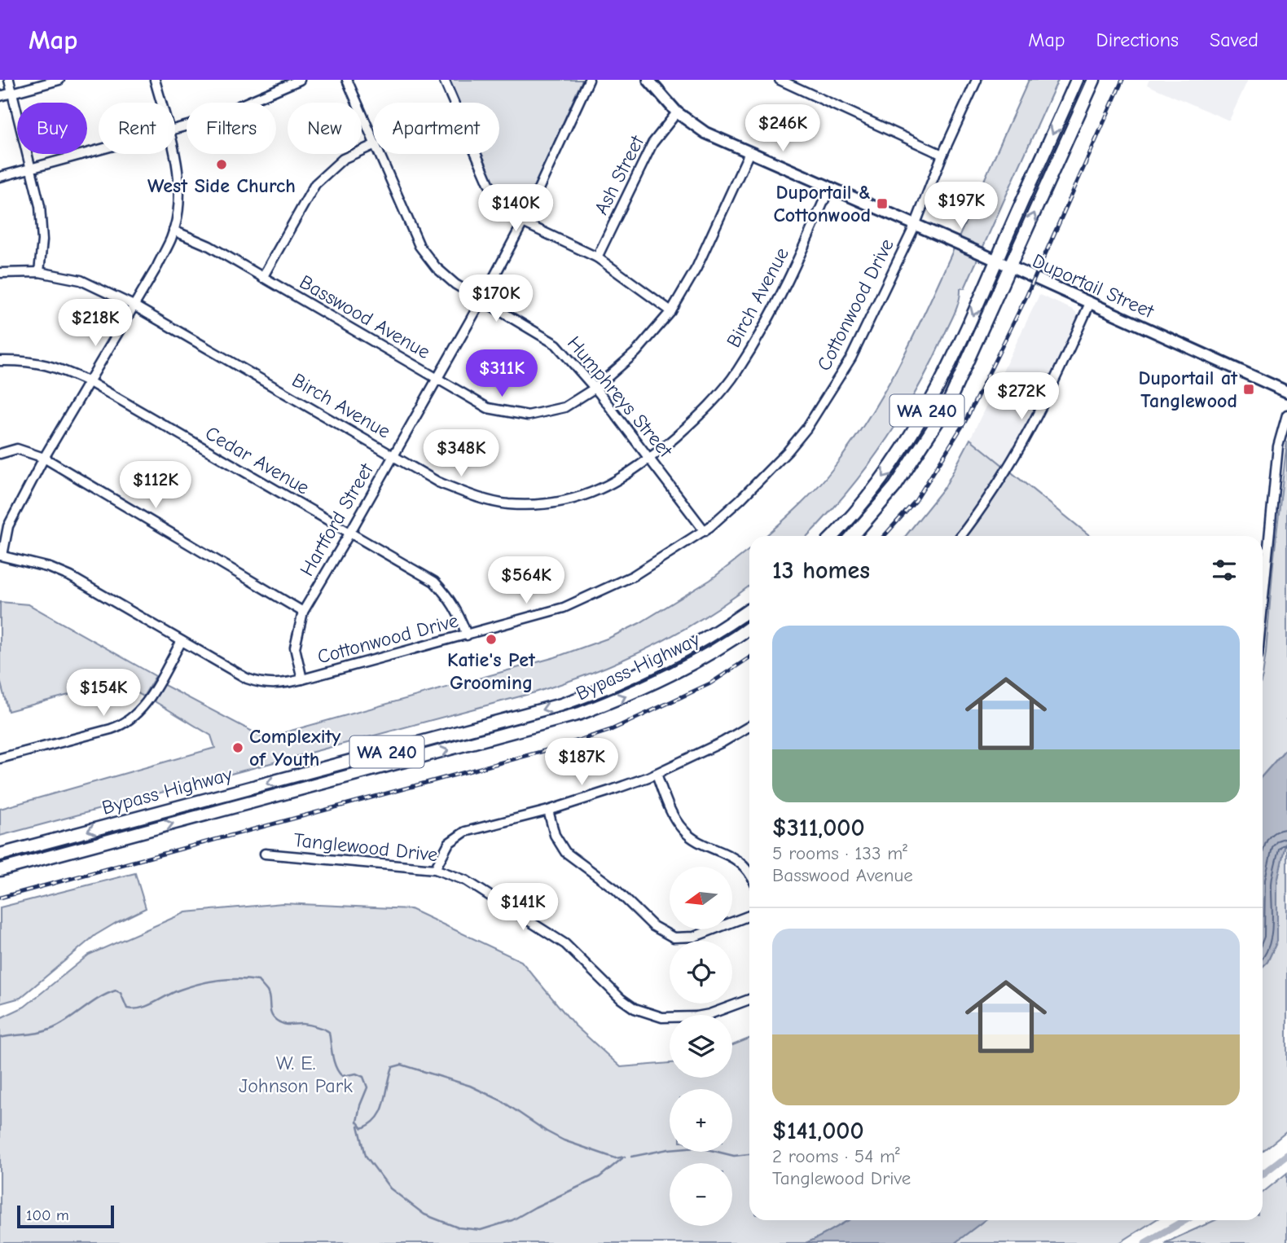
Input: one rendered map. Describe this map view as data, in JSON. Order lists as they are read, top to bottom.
{
  "streets": {
    "highway": ["WA 240", "Bypass Highway"],
    "main road": ["Duportail Street"],
    "street": [
      "Ash Street",
      "Birch Avenue",
      "Cottonwood Drive",
      "Basswood Avenue",
      "Humphreys Street",
      "Cedar Avenue",
      "Hartford Street",
      "Tanglewood Drive"
    ]
  },
  "crossings": [
    ["Ash Street", "Duportail Street"],
    ["Duportail Street", "Birch Avenue"],
    ["Duportail Street", "Cottonwood Drive"],
    ["Duportail Street", "Basswood Avenue"],
    ["Duportail Street", "WA 240"],
    ["Birch Avenue", "Humphreys Street"],
    ["Birch Avenue", "Hartford Street"],
    ["Cottonwood Drive", "Humphreys Street"],
    ["Cottonwood Drive", "Cedar Avenue"],
    ["Cottonwood Drive", "Hartford Street"],
    ["Basswood Avenue", "Humphreys Street"],
    ["Basswood Avenue", "Hartford Street"],
    ["Humphreys Street", "Hartford Street"],
    ["Cedar Avenue", "Hartford Street"]
  ],
  "parks": ["W. E. Johnson Park"],
  "places": {
    "other": ["West Side Church", "Katie's Pet Grooming", "Complexity of Youth"],
    "transit": ["Duportail & Cottonwood", "Duportail at Tanglewood"]
  },
  "scale_bar": "100 m",
  "north": "left",
  "page": {
    "header": "Map",
    "nav": ["Map", "Directions", "Saved"],
    "chip": [
      "Buy",
      "Rent",
      "Filters",
      "New",
      "Apartment"
    ],
    "price": [
      "$246K",
      "$197K",
      "$140K",
      "$170K",
      "$218K",
      "$311K",
      "$272K",
      "$348K",
      "$112K",
      "$564K",
      "$154K",
      "$187K",
      "$141K"
    ],
    "heading": "13 homes",
    "list": [
      {
        "name": "$311,000",
        "note": "5 rooms · 133 m² · Basswood Avenue"
      },
      {
        "name": "$141,000",
        "note": "2 rooms · 54 m² · Tanglewood Drive"
      }
    ],
    "map_buttons": ["+", "−"],
    "scale": "100 m"
  }
}
